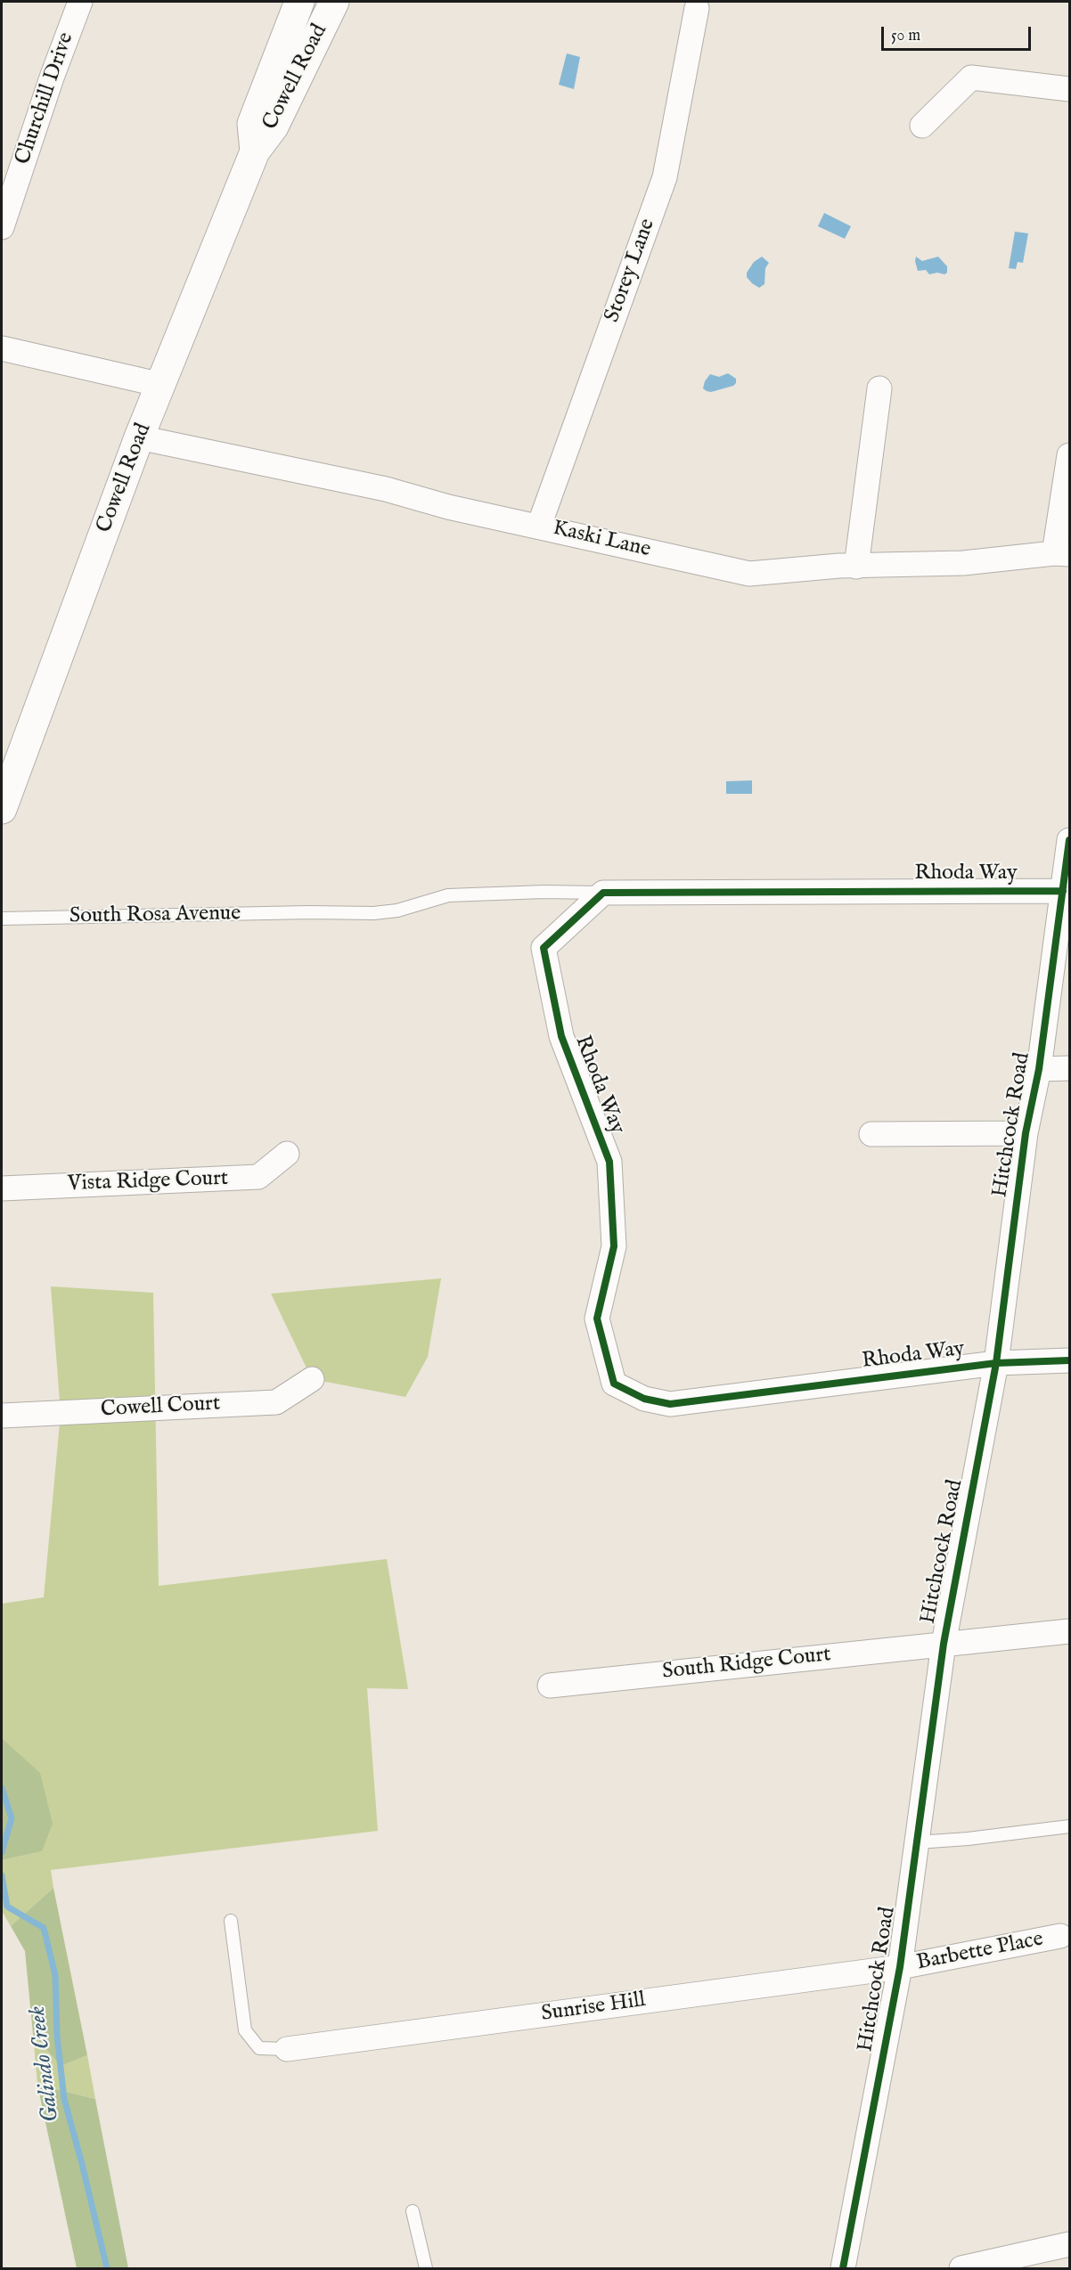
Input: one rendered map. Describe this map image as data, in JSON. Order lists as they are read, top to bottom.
{
  "streets": {
    "street": [
      "Cowell Road",
      "Churchill Drive",
      "Storey Lane",
      "Kaski Lane",
      "Rhoda Way",
      "Hitchcock Road",
      "Vista Ridge Court",
      "Cowell Court",
      "South Ridge Court",
      "Barbette Place",
      "Sunrise Hill"
    ],
    "lane": ["South Rosa Avenue"]
  },
  "crossings": [
    ["Cowell Road", "Kaski Lane"],
    ["Storey Lane", "Kaski Lane"],
    ["Rhoda Way", "South Rosa Avenue"],
    ["Rhoda Way", "Hitchcock Road"],
    ["Hitchcock Road", "South Ridge Court"],
    ["Hitchcock Road", "Barbette Place"],
    ["Hitchcock Road", "Sunrise Hill"],
    ["Barbette Place", "Sunrise Hill"]
  ],
  "water": ["Galindo Creek"],
  "scale_bar": "50 m"
}
